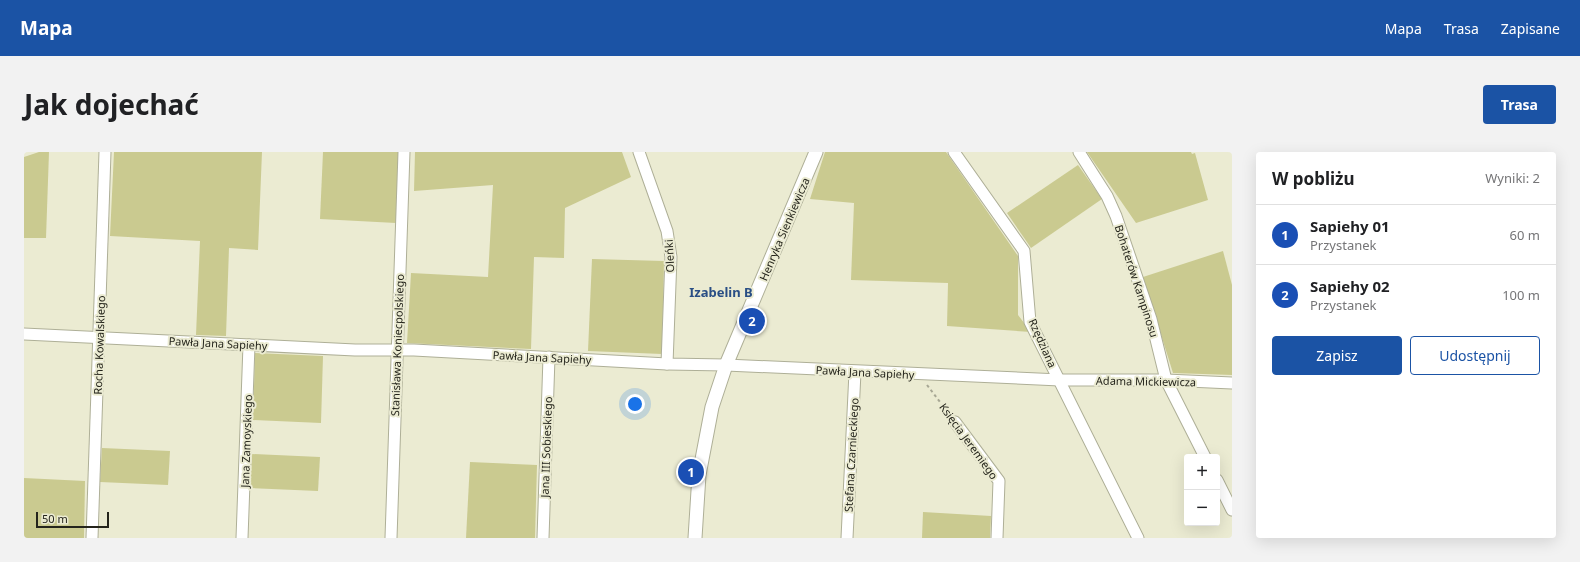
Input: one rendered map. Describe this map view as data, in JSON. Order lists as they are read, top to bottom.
{
  "streets": {
    "street": [
      "Henryka Sienkiewicza",
      "Oleńki",
      "Bohaterów Kampinosu",
      "Pawła Jana Sapiehy",
      "Rzędziana",
      "Rocha Kowalskiego",
      "Stanisława Koniecpolskiego",
      "Adama Mickiewicza",
      "Jana Zamoyskiego",
      "Księcia Jeremiego",
      "Jana III Sobieskiego",
      "Stefana Czarnieckiego"
    ]
  },
  "crossings": [
    ["Henryka Sienkiewicza", "Pawła Jana Sapiehy"],
    ["Oleńki", "Pawła Jana Sapiehy"],
    ["Bohaterów Kampinosu", "Adama Mickiewicza"],
    ["Pawła Jana Sapiehy", "Rzędziana"],
    ["Pawła Jana Sapiehy", "Rocha Kowalskiego"],
    ["Pawła Jana Sapiehy", "Stanisława Koniecpolskiego"],
    ["Pawła Jana Sapiehy", "Adama Mickiewicza"],
    ["Pawła Jana Sapiehy", "Jana Zamoyskiego"],
    ["Pawła Jana Sapiehy", "Księcia Jeremiego"],
    ["Pawła Jana Sapiehy", "Jana III Sobieskiego"],
    ["Pawła Jana Sapiehy", "Stefana Czarnieckiego"],
    ["Rzędziana", "Adama Mickiewicza"]
  ],
  "districts": ["Izabelin B"],
  "scale_bar": "50 m",
  "page": {
    "header": "Mapa",
    "nav": ["Mapa", "Trasa", "Zapisane"],
    "title": "Jak dojechać",
    "buttons": [
      "Trasa",
      ["Zapisz", "Udostępnij"]
    ],
    "heading": ["W pobliżu", "Wyniki: 2"],
    "list": [
      {
        "mark": "1",
        "name": "Sapiehy 01",
        "note": "Przystanek",
        "value": "60 m"
      },
      {
        "mark": "2",
        "name": "Sapiehy 02",
        "note": "Przystanek",
        "value": "100 m"
      }
    ],
    "pins": ["2", "1"],
    "map_buttons": ["+", "−"],
    "scale": "50 m"
  }
}
